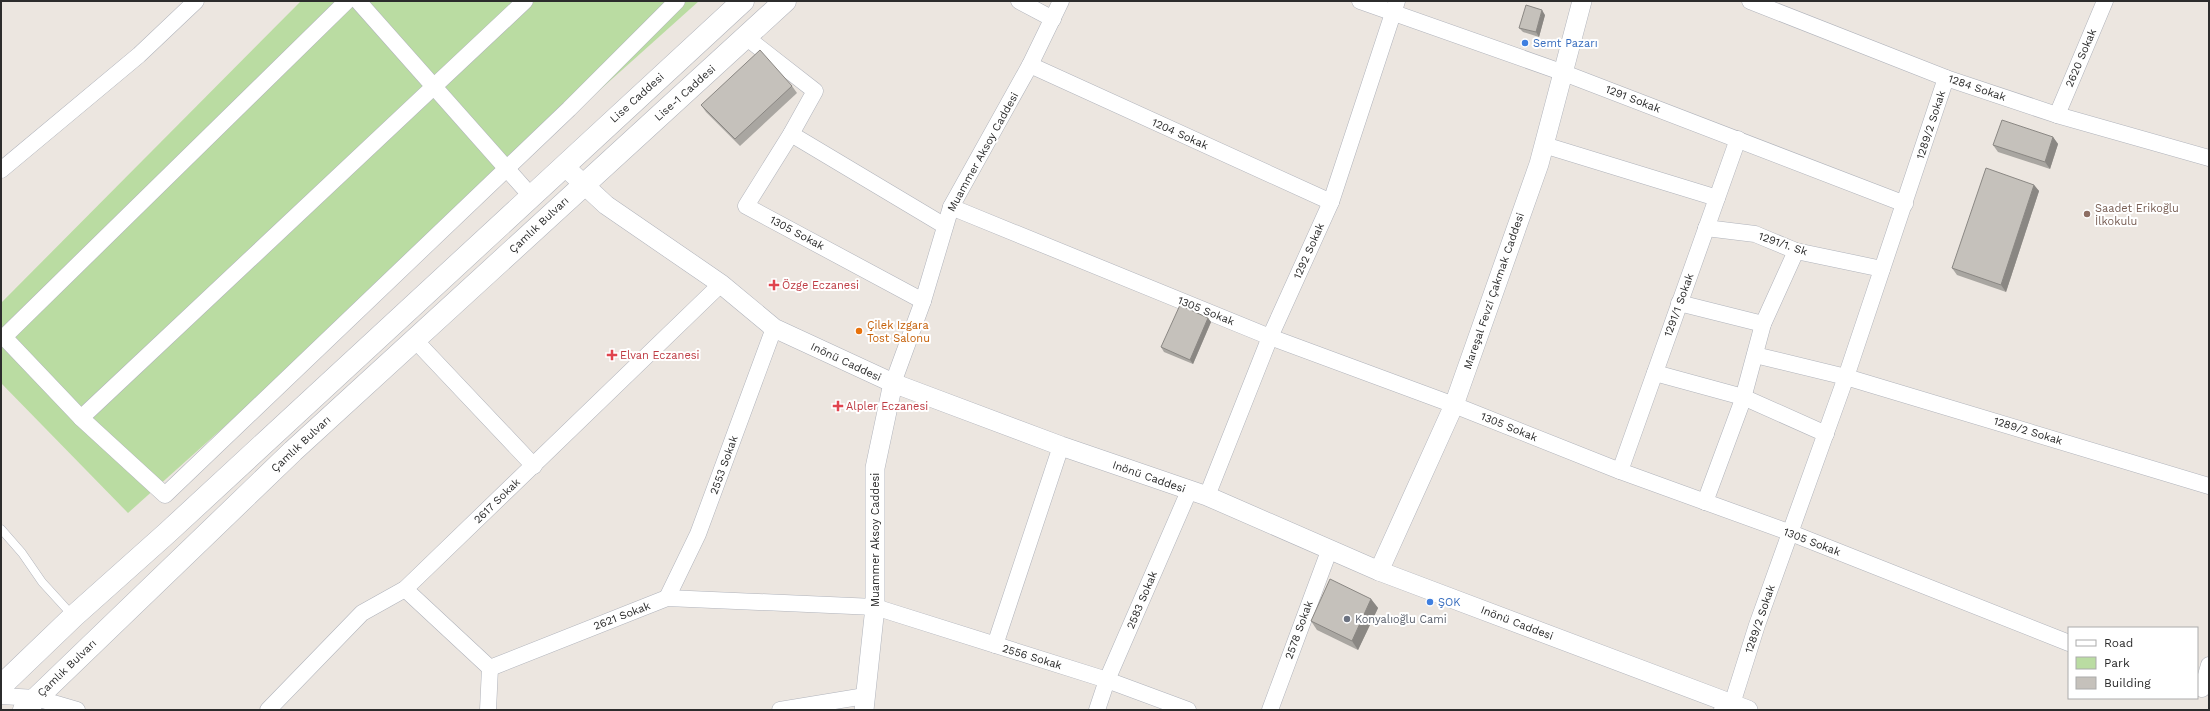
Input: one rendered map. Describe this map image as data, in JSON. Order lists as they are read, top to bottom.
{
  "streets": {
    "main road": ["Lise-1 Caddesi", "Lise Caddesi", "Çamlık Bulvarı"],
    "street": [
      "2620 Sokak",
      "1284 Sokak",
      "1291 Sokak",
      "1289/2 Sokak",
      "1204 Sokak",
      "Muammer Aksoy Caddesi",
      "1305 Sokak",
      "1291/1. Sk",
      "1292 Sokak",
      "Mareşal Fevzi Çakmak Caddesi",
      "1291/1 Sokak",
      "Inönü Caddesi",
      "2553 Sokak",
      "2617 Sokak",
      "2583 Sokak",
      "2621 Sokak",
      "2578 Sokak",
      "2556 Sokak"
    ]
  },
  "crossings": [
    ["2620 Sokak", "1284 Sokak"],
    ["1284 Sokak", "1289/2 Sokak"],
    ["Lise-1 Caddesi", "Çamlık Bulvarı"],
    ["Lise-1 Caddesi", "1305 Sokak"],
    ["Lise-1 Caddesi", "Inönü Caddesi"],
    ["Lise Caddesi", "Inönü Caddesi"],
    ["1291 Sokak", "1289/2 Sokak"],
    ["1291 Sokak", "1292 Sokak"],
    ["1291 Sokak", "Mareşal Fevzi Çakmak Caddesi"],
    ["1291 Sokak", "1291/1 Sokak"],
    ["1289/2 Sokak", "1305 Sokak"],
    ["1289/2 Sokak", "1291/1. Sk"],
    ["1289/2 Sokak", "Inönü Caddesi"],
    ["1204 Sokak", "Muammer Aksoy Caddesi"],
    ["1204 Sokak", "1292 Sokak"],
    ["Muammer Aksoy Caddesi", "1305 Sokak"],
    ["Muammer Aksoy Caddesi", "Inönü Caddesi"],
    ["Muammer Aksoy Caddesi", "2621 Sokak"],
    ["Muammer Aksoy Caddesi", "2556 Sokak"],
    ["Çamlık Bulvarı", "Inönü Caddesi"],
    ["1305 Sokak", "1292 Sokak"],
    ["1305 Sokak", "Mareşal Fevzi Çakmak Caddesi"],
    ["1305 Sokak", "1291/1 Sokak"],
    ["1291/1. Sk", "1291/1 Sokak"],
    ["1292 Sokak", "Inönü Caddesi"],
    ["1292 Sokak", "2583 Sokak"],
    ["Mareşal Fevzi Çakmak Caddesi", "Inönü Caddesi"],
    ["Inönü Caddesi", "2553 Sokak"],
    ["Inönü Caddesi", "2617 Sokak"],
    ["Inönü Caddesi", "2583 Sokak"],
    ["Inönü Caddesi", "2578 Sokak"],
    ["2553 Sokak", "2621 Sokak"],
    ["2583 Sokak", "2556 Sokak"],
    ["2621 Sokak", "2556 Sokak"]
  ],
  "places": {
    "other": [
      "Semt Pazarı",
      "Saadet Erikoğlu İlkokulu",
      "Çilek Izgara Tost Salonu",
      "ŞOK",
      "Konyalıoğlu Cami"
    ],
    "health": ["Özge Eczanesi", "Elvan Eczanesi", "Alpler Eczanesi"]
  },
  "legend": ["Road", "Park", "Building"]
}
